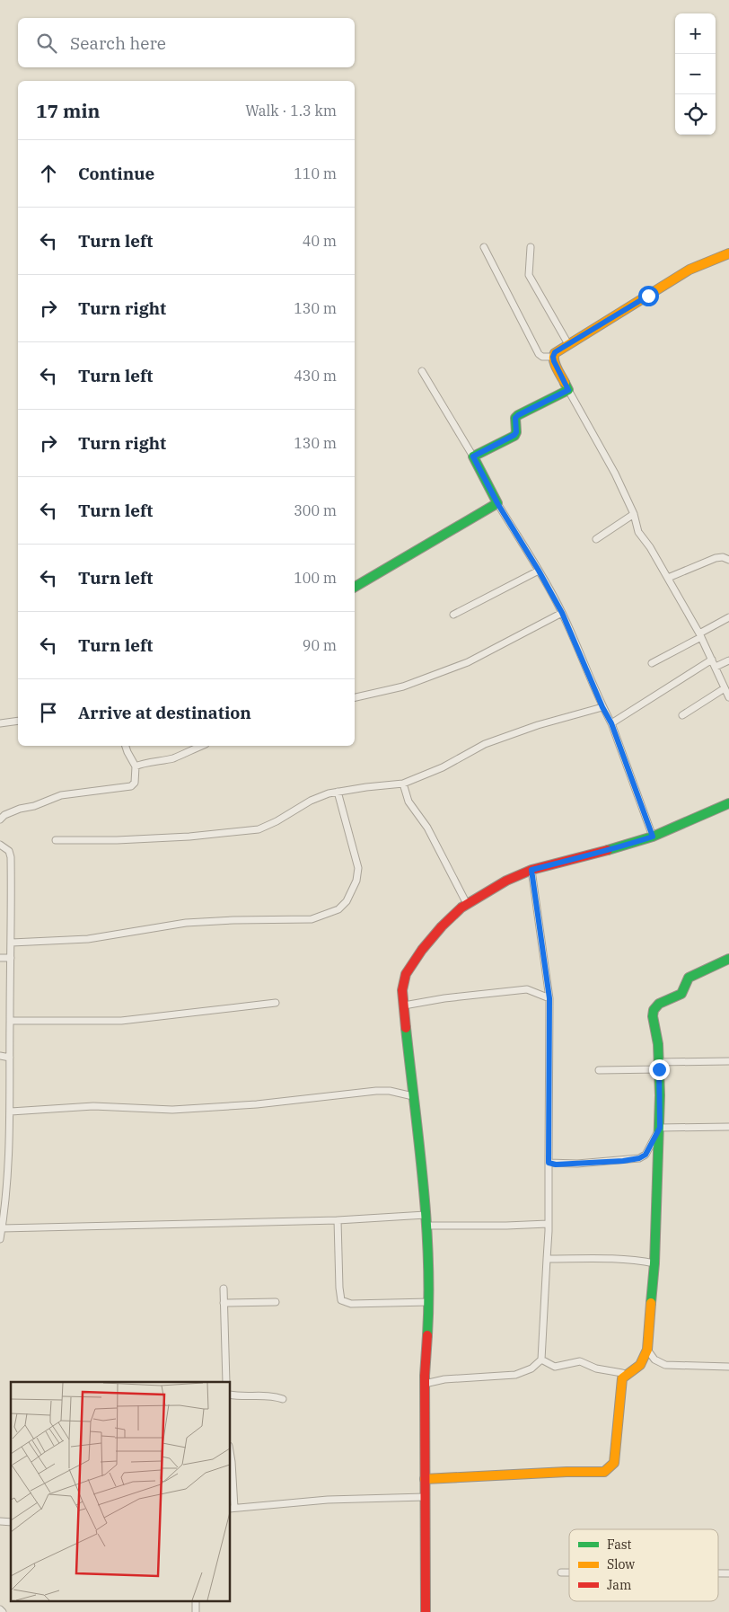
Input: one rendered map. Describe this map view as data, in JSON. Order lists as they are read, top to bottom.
{
  "legend": ["Fast", "Slow", "Jam"],
  "page": {
    "map_buttons": ["+", "−"],
    "search": "Search here",
    "heading": ["17 min", "Walk · 1.3 km"],
    "list": [
      ["Continue", "110 m"],
      ["Turn left", "40 m"],
      ["Turn right", "130 m"],
      ["Turn left", "430 m"],
      ["Turn right", "130 m"],
      ["Turn left", "300 m"],
      ["Turn left", "100 m"],
      ["Turn left", "90 m"],
      "Arrive at destination"
    ]
  }
}
